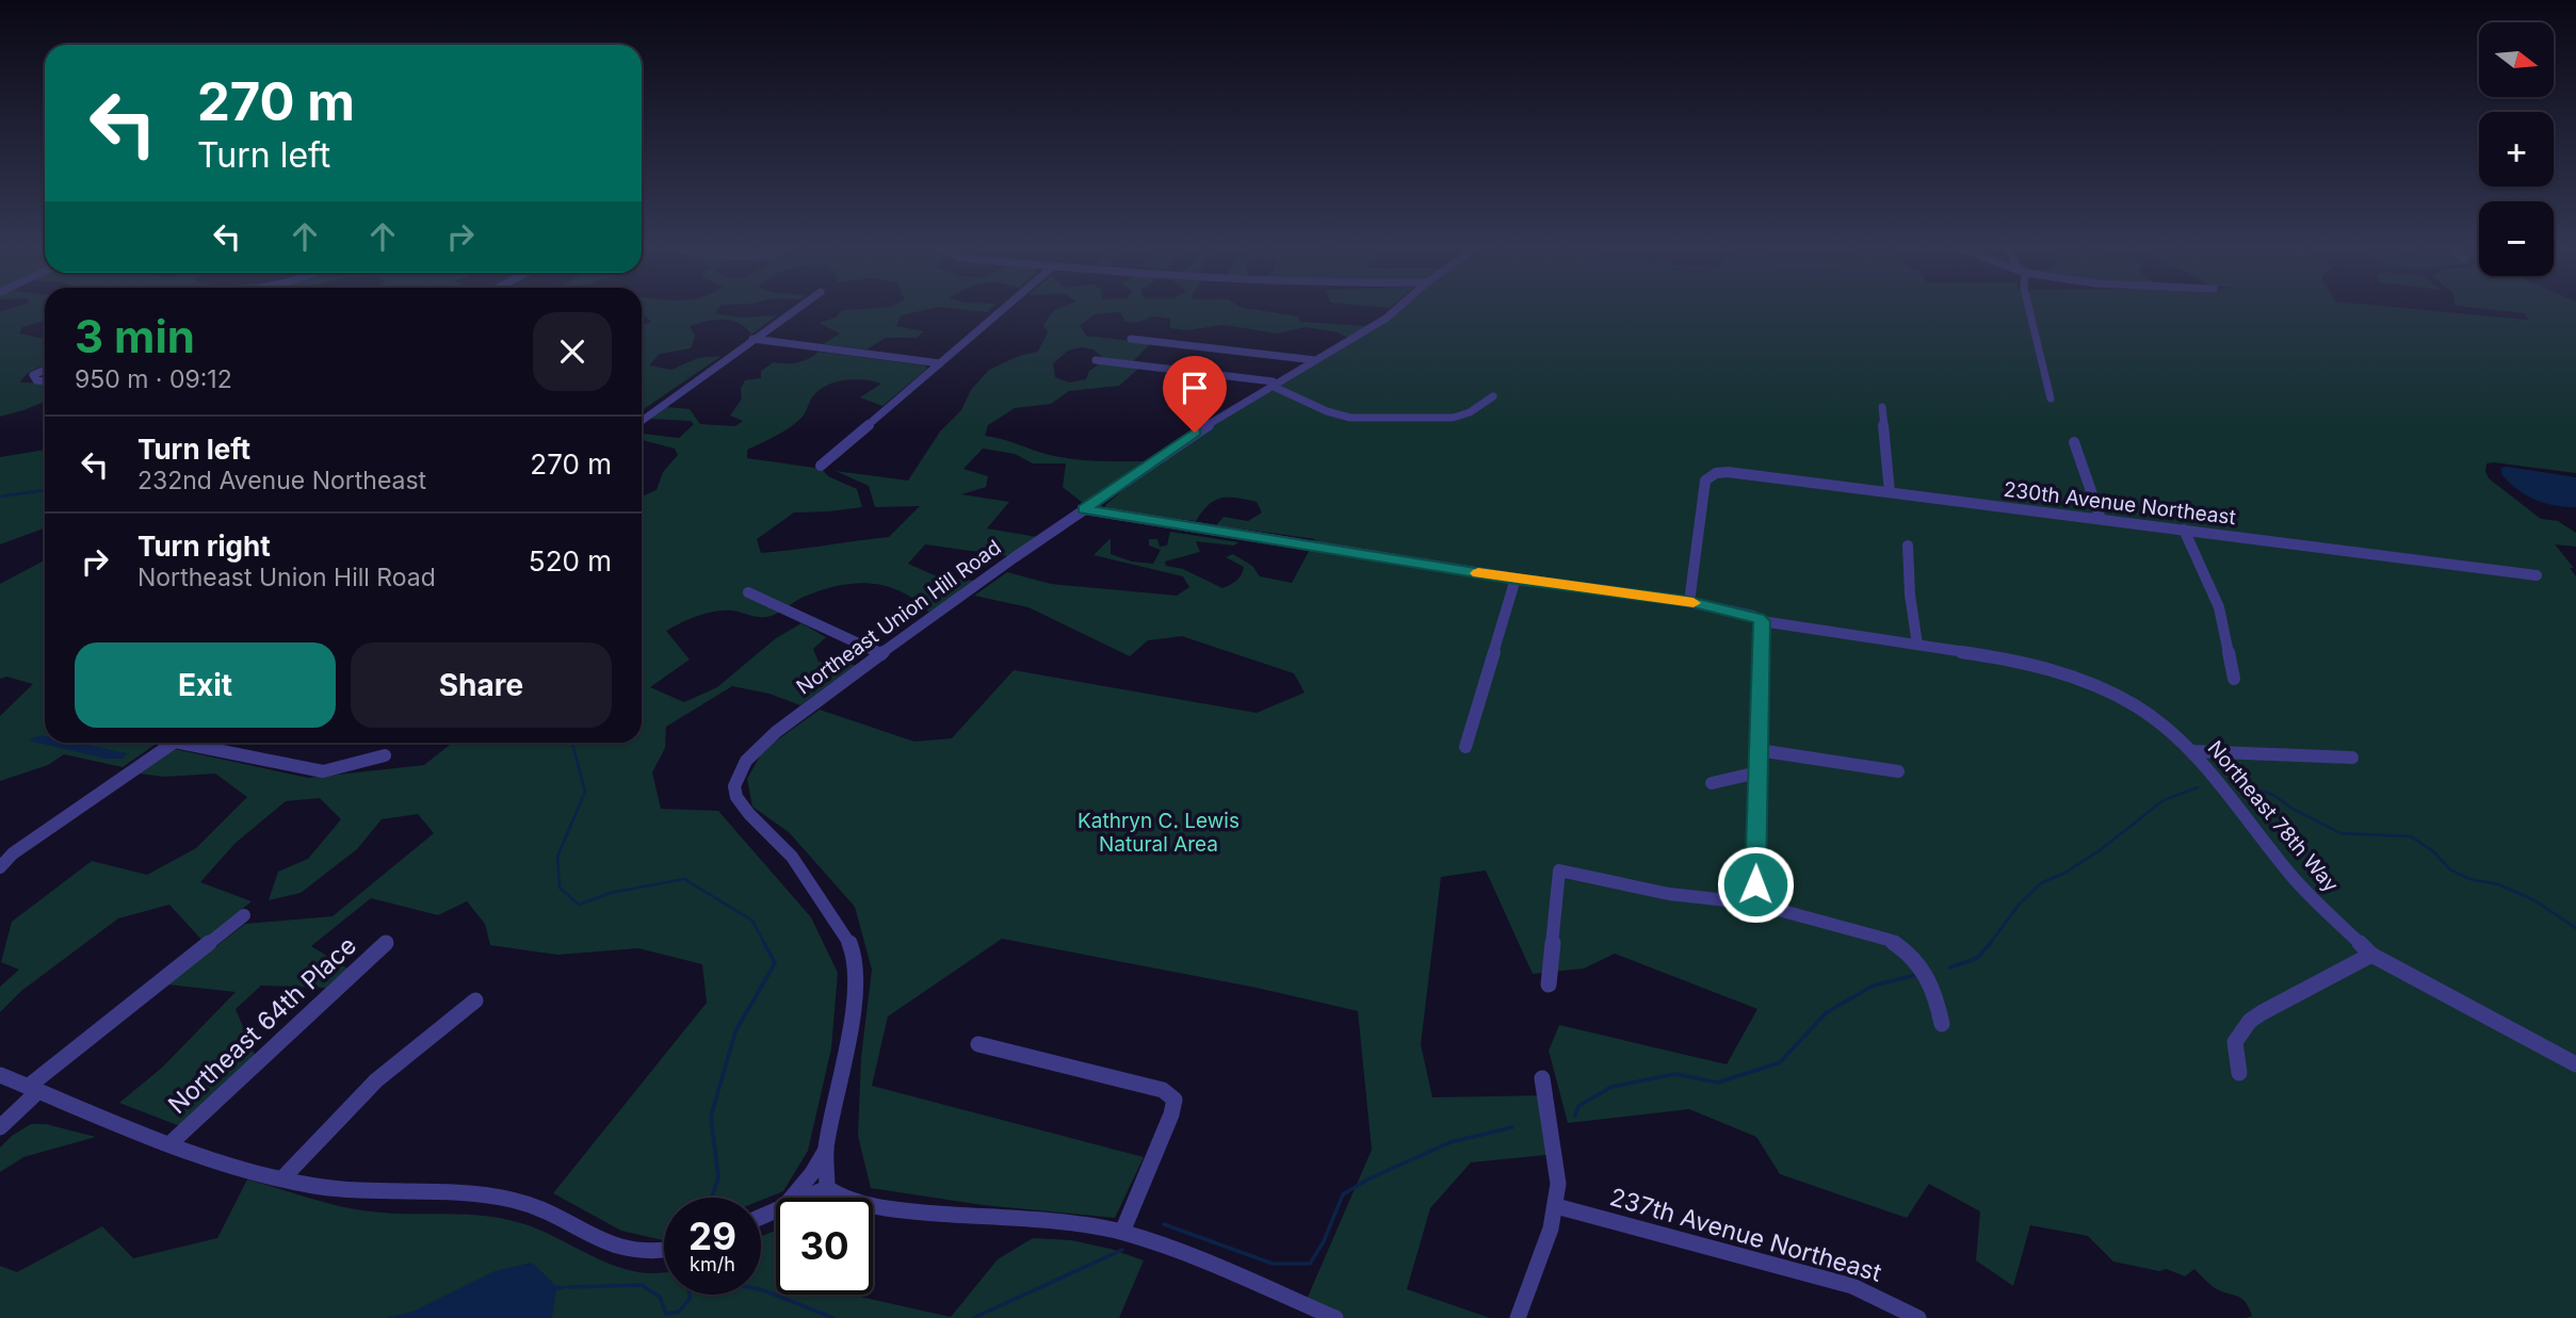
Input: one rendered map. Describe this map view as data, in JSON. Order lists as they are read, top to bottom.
{
  "streets": {
    "street": [
      "230th Avenue Northeast",
      "Northeast Union Hill Road",
      "Northeast 78th Way",
      "Northeast 64th Place",
      "237th Avenue Northeast"
    ]
  },
  "crossings": [
    ["230th Avenue Northeast", "Northeast 78th Way"],
    ["Northeast Union Hill Road", "Northeast 78th Way"]
  ],
  "parks": ["Kathryn C. Lewis Natural Area"],
  "north": "right",
  "page": {
    "map_buttons": ["+", "−"],
    "turn": ["270 m", "Turn left"],
    "heading": ["3 min", "950 m · 09:12"],
    "list": [
      {
        "name": "Turn left",
        "note": "232nd Avenue Northeast",
        "value": "270 m"
      },
      {
        "name": "Turn right",
        "note": "Northeast Union Hill Road",
        "value": "520 m"
      }
    ],
    "buttons": ["Exit", "Share"],
    "speed": "29 km/h",
    "limit": "30"
  }
}
